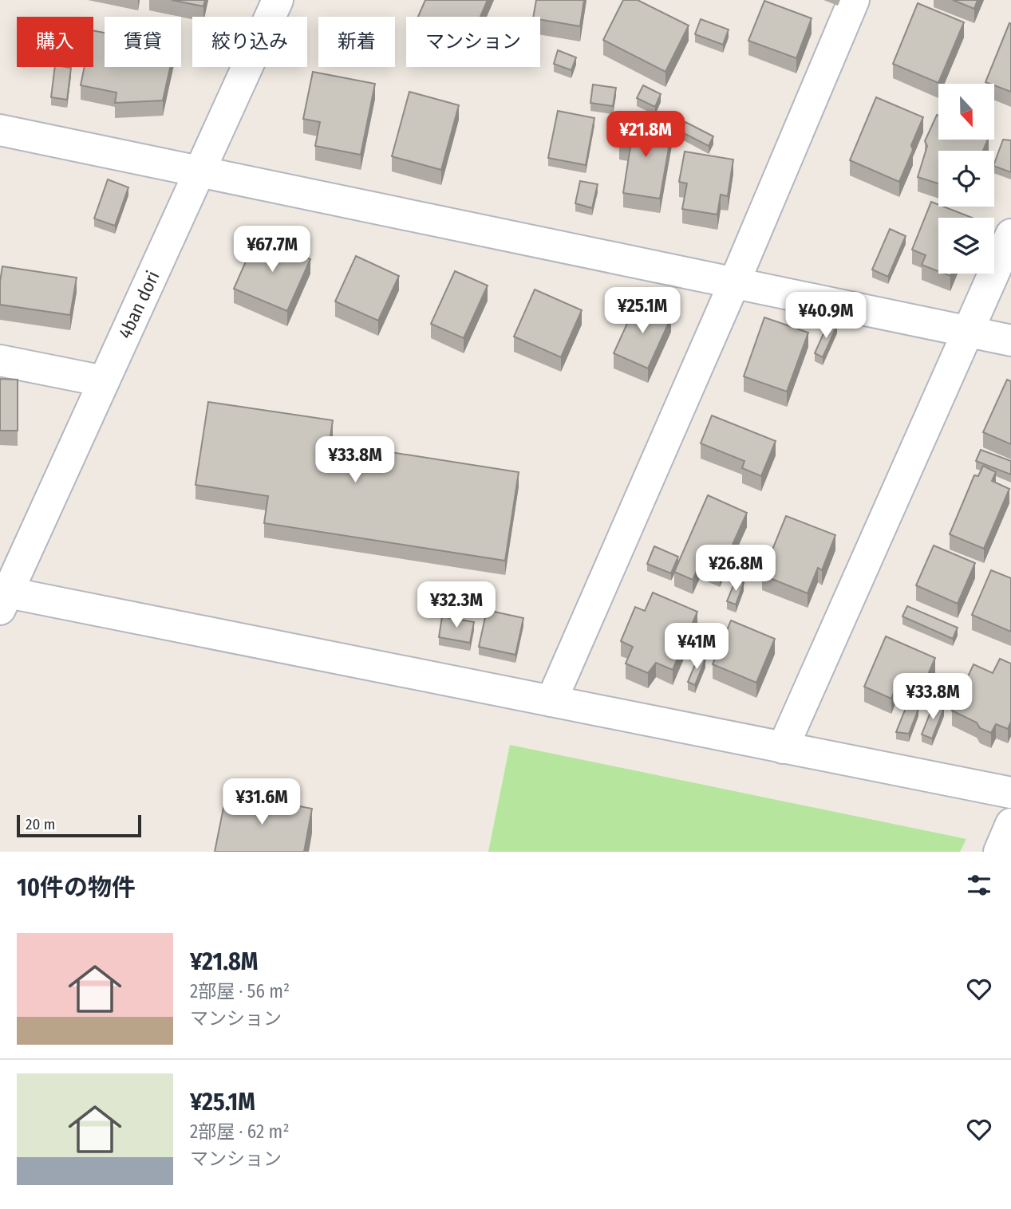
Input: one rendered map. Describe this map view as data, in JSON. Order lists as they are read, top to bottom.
{
  "streets": {
    "street": ["4ban dori"]
  },
  "scale_bar": "20 m",
  "north": "bottom",
  "page": {
    "chip": [
      "購入",
      "賃貸",
      "絞り込み",
      "新着",
      "マンション"
    ],
    "price": [
      "¥21.8M",
      "¥67.7M",
      "¥25.1M",
      "¥40.9M",
      "¥33.8M",
      "¥26.8M",
      "¥32.3M",
      "¥41M",
      "¥33.8M",
      "¥31.6M"
    ],
    "scale": "20 m",
    "heading": "10件の物件",
    "list": [
      {
        "name": "¥21.8M",
        "note": "2部屋 · 56 m² · マンション"
      },
      {
        "name": "¥25.1M",
        "note": "2部屋 · 62 m² · マンション"
      }
    ]
  }
}
